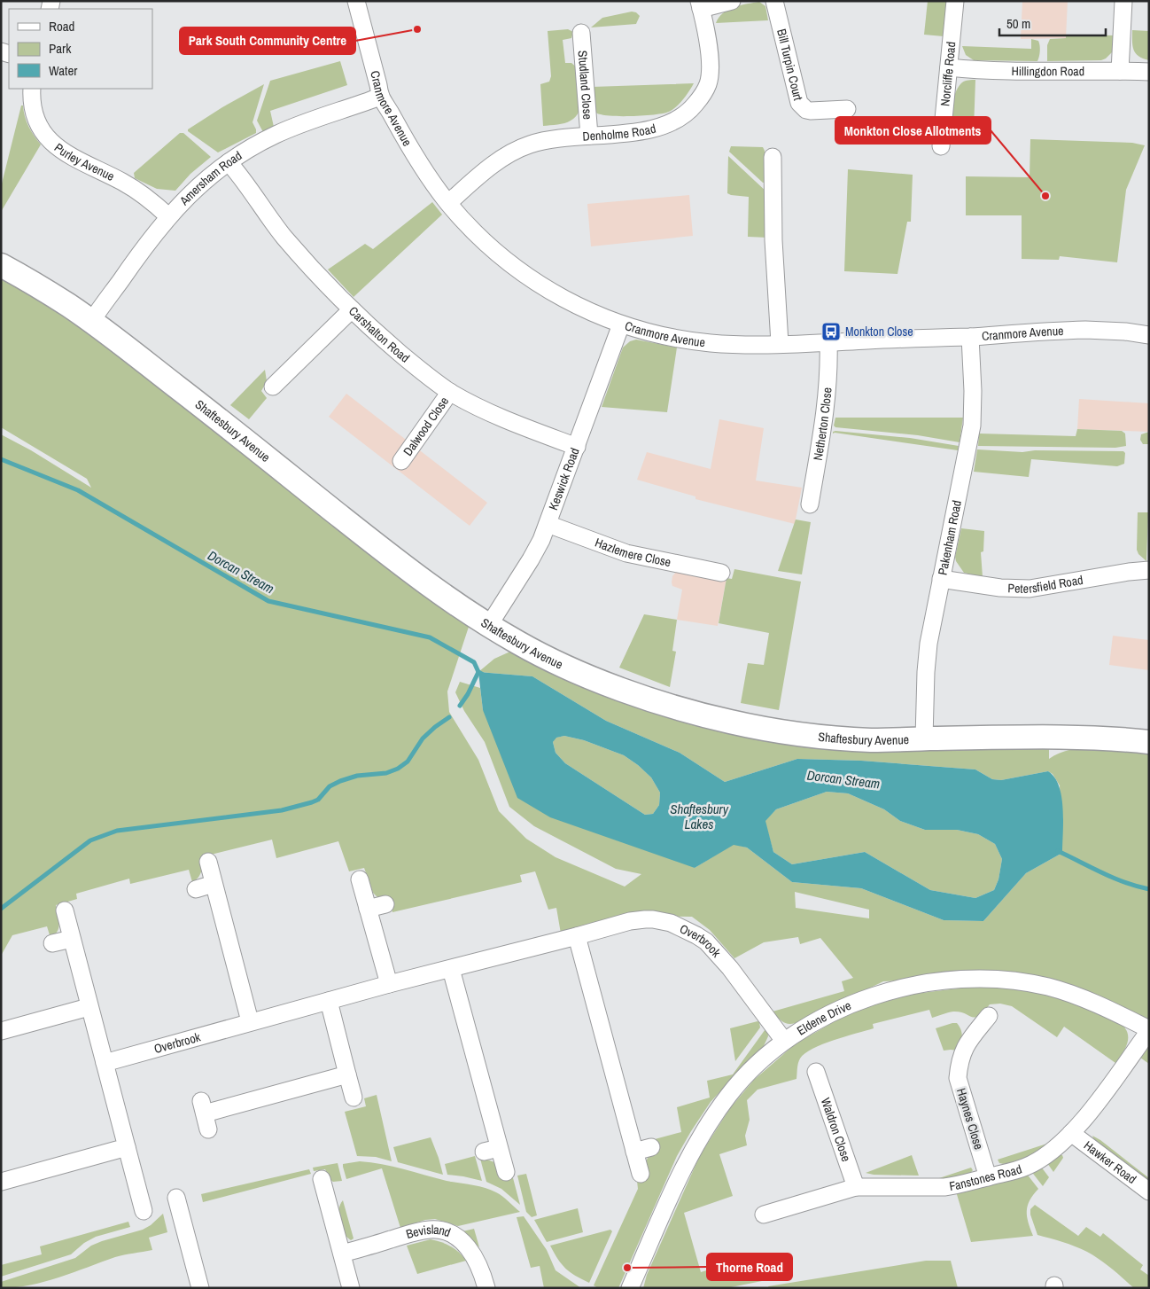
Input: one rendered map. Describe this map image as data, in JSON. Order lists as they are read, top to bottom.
{
  "streets": {
    "street": [
      "Bill Turpin Court",
      "Hillingdon Road",
      "Norcliffe Road",
      "Studland Close",
      "Cranmore Avenue",
      "Denholme Road",
      "Purley Avenue",
      "Amersham Road",
      "Carshalton Road",
      "Netherton Close",
      "Dalwood Close",
      "Shaftesbury Avenue",
      "Keswick Road",
      "Pakenham Road",
      "Hazlemere Close",
      "Petersfield Road",
      "Overbrook",
      "Eldene Drive",
      "Haynes Close",
      "Waldron Close",
      "Hawker Road",
      "Fanstones Road",
      "Bevisland"
    ]
  },
  "crossings": [
    ["Hillingdon Road", "Norcliffe Road"],
    ["Studland Close", "Denholme Road"],
    ["Cranmore Avenue", "Denholme Road"],
    ["Cranmore Avenue", "Amersham Road"],
    ["Cranmore Avenue", "Netherton Close"],
    ["Cranmore Avenue", "Keswick Road"],
    ["Cranmore Avenue", "Pakenham Road"],
    ["Purley Avenue", "Amersham Road"],
    ["Amersham Road", "Carshalton Road"],
    ["Amersham Road", "Shaftesbury Avenue"],
    ["Carshalton Road", "Dalwood Close"],
    ["Carshalton Road", "Keswick Road"],
    ["Shaftesbury Avenue", "Keswick Road"],
    ["Shaftesbury Avenue", "Pakenham Road"],
    ["Keswick Road", "Hazlemere Close"],
    ["Pakenham Road", "Petersfield Road"],
    ["Overbrook", "Eldene Drive"],
    ["Eldene Drive", "Fanstones Road"],
    ["Haynes Close", "Fanstones Road"],
    ["Waldron Close", "Fanstones Road"],
    ["Hawker Road", "Fanstones Road"]
  ],
  "water": ["Dorcan Stream", "Shaftesbury Lakes"],
  "places": {
    "other": ["Park South Community Centre", "Monkton Close Allotments", "Thorne Road"],
    "bus stop": ["Monkton Close"]
  },
  "legend": ["Road", "Park", "Water"],
  "scale_bar": "50 m"
}
